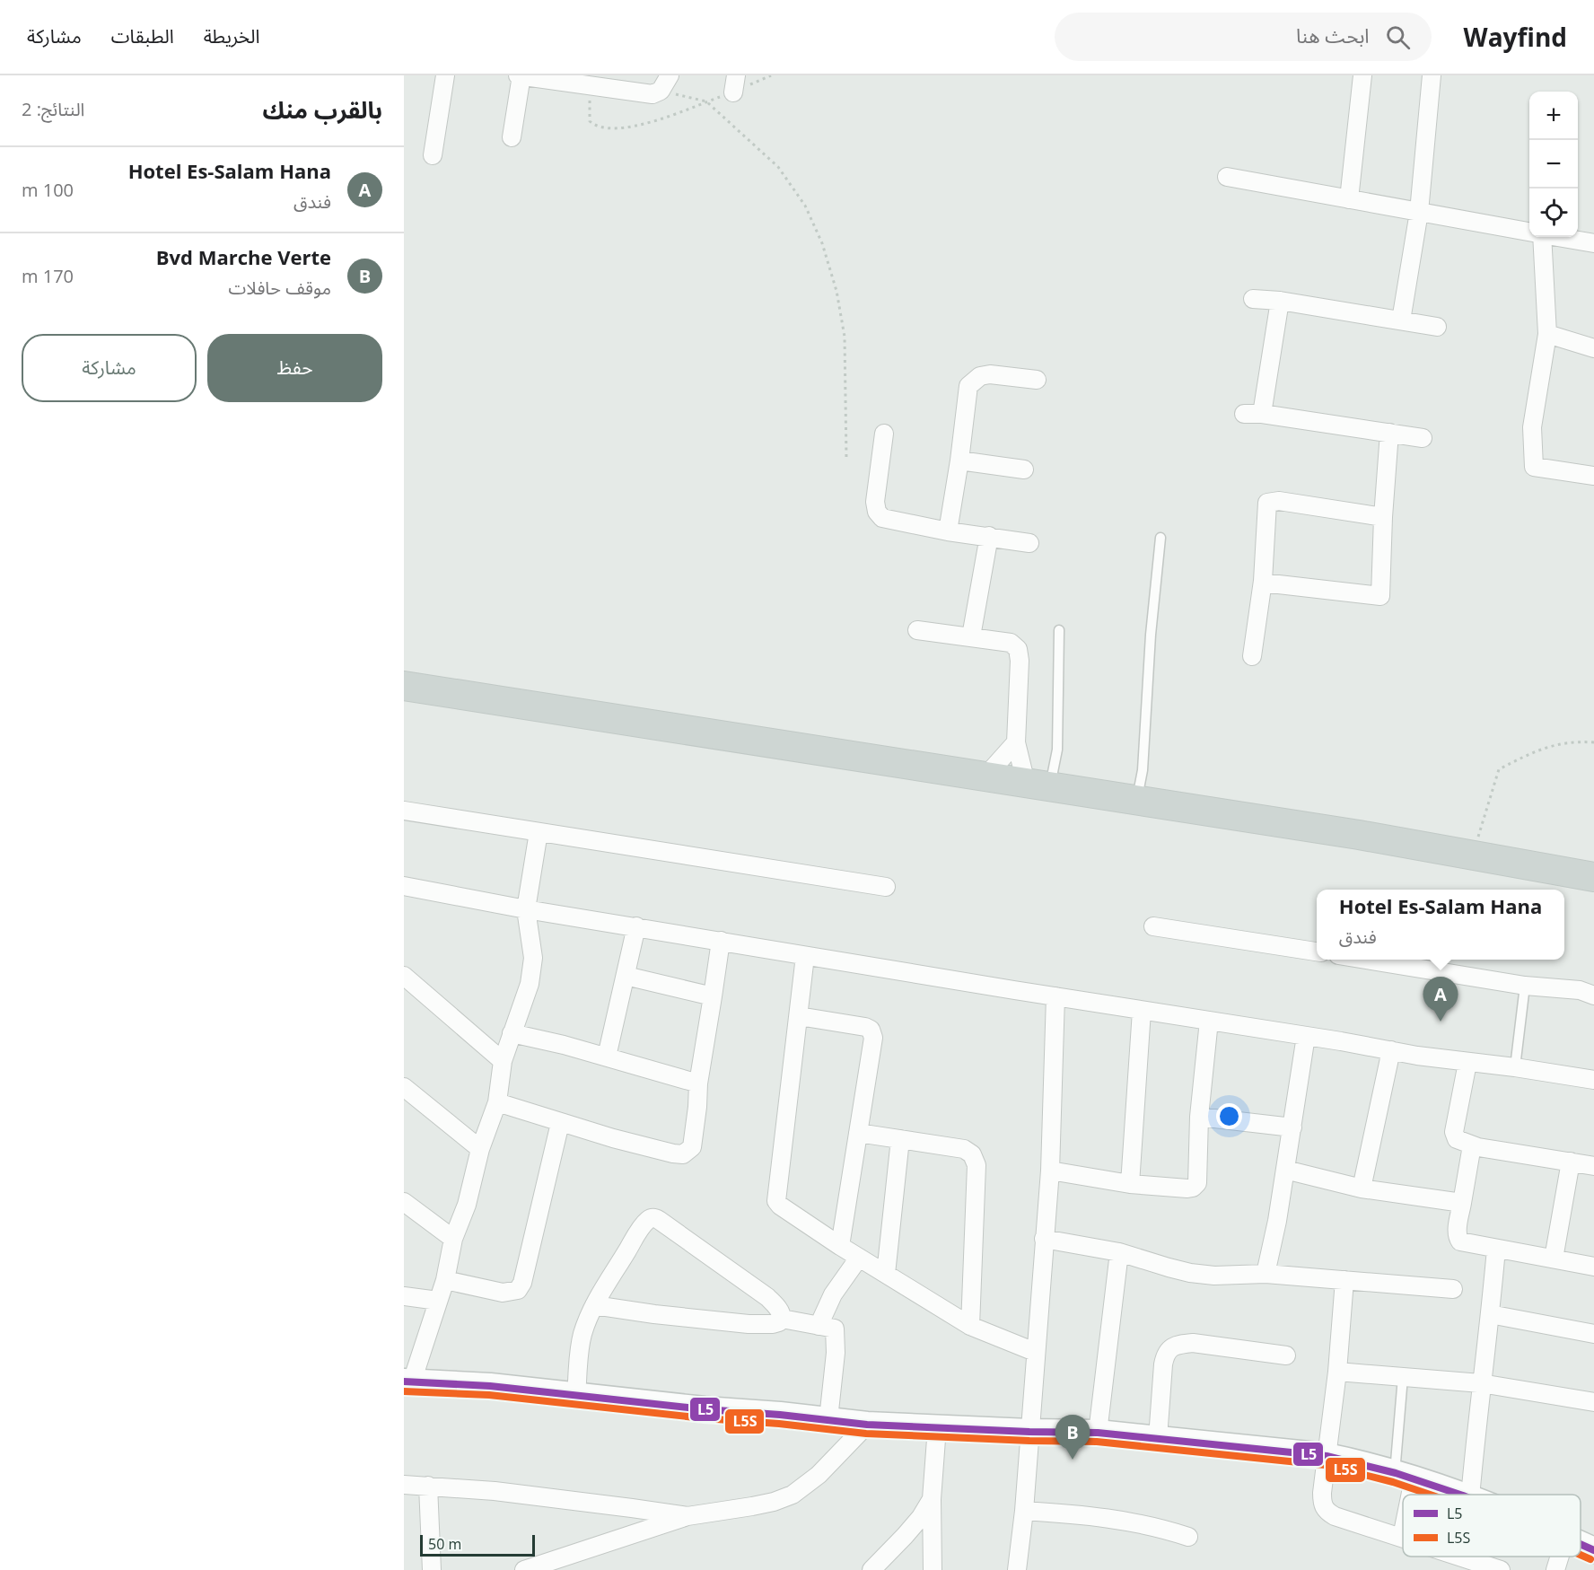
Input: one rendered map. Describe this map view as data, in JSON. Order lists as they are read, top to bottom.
{
  "lines": ["transit line L5", "transit line L5S"],
  "legend": ["L5", "L5S"],
  "scale_bar": "50 m",
  "page": {
    "header": "Wayfind",
    "search": "ابحث هنا",
    "nav": ["الخريطة", "الطبقات", "مشاركة"],
    "heading": ["بالقرب منك", "النتائج: 2"],
    "map_buttons": ["+", "−"],
    "list": [
      {
        "mark": "A",
        "name": "Hotel Es-Salam Hana",
        "note": "فندق",
        "value": "100 m"
      },
      {
        "mark": "B",
        "name": "Bvd Marche Verte",
        "note": "موقف حافلات",
        "value": "170 m"
      }
    ],
    "buttons": ["حفظ", "مشاركة"],
    "popup": ["Hotel Es-Salam Hana", "فندق"],
    "pins": ["A", "B"],
    "scale": "50 m"
  }
}
